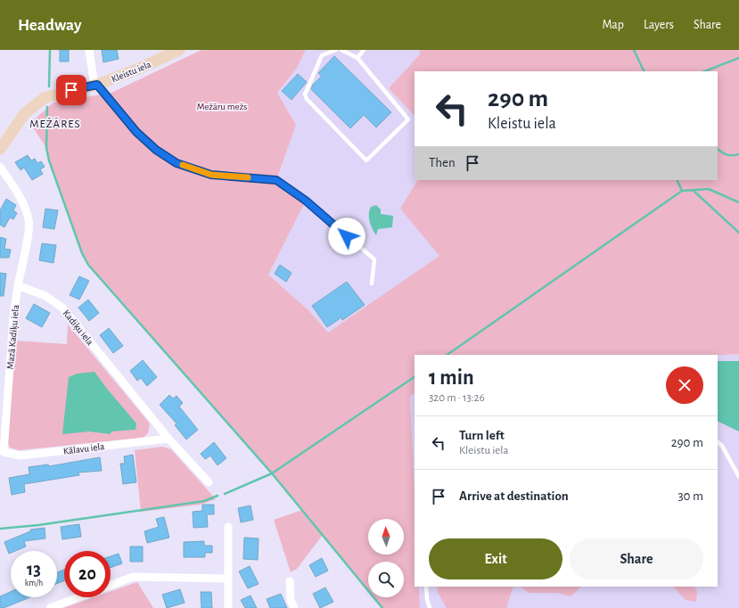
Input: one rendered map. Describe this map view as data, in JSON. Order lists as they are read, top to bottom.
{
  "streets": {
    "street": [
      "Kleistu iela",
      "Kadiķu iela",
      "Mazā Kadiķu iela",
      "Kālavu iela"
    ]
  },
  "crossings": [
    ["Kadiķu iela", "Mazā Kadiķu iela"],
    ["Kadiķu iela", "Kālavu iela"],
    ["Mazā Kadiķu iela", "Kālavu iela"]
  ],
  "districts": ["MEŽĀRES"],
  "parks": ["Mežāru mežs"],
  "north": "top",
  "page": {
    "header": "Headway",
    "nav": ["Map", "Layers", "Share"],
    "turn": ["290 m", "Kleistu iela"],
    "then": "Then",
    "heading": ["1 min", "320 m · 13:26"],
    "list": [
      {
        "name": "Turn left",
        "note": "Kleistu iela",
        "value": "290 m"
      },
      {
        "name": "Arrive at destination",
        "value": "30 m"
      }
    ],
    "buttons": ["Exit", "Share"],
    "speed": "13 km/h",
    "limit": "20"
  }
}
